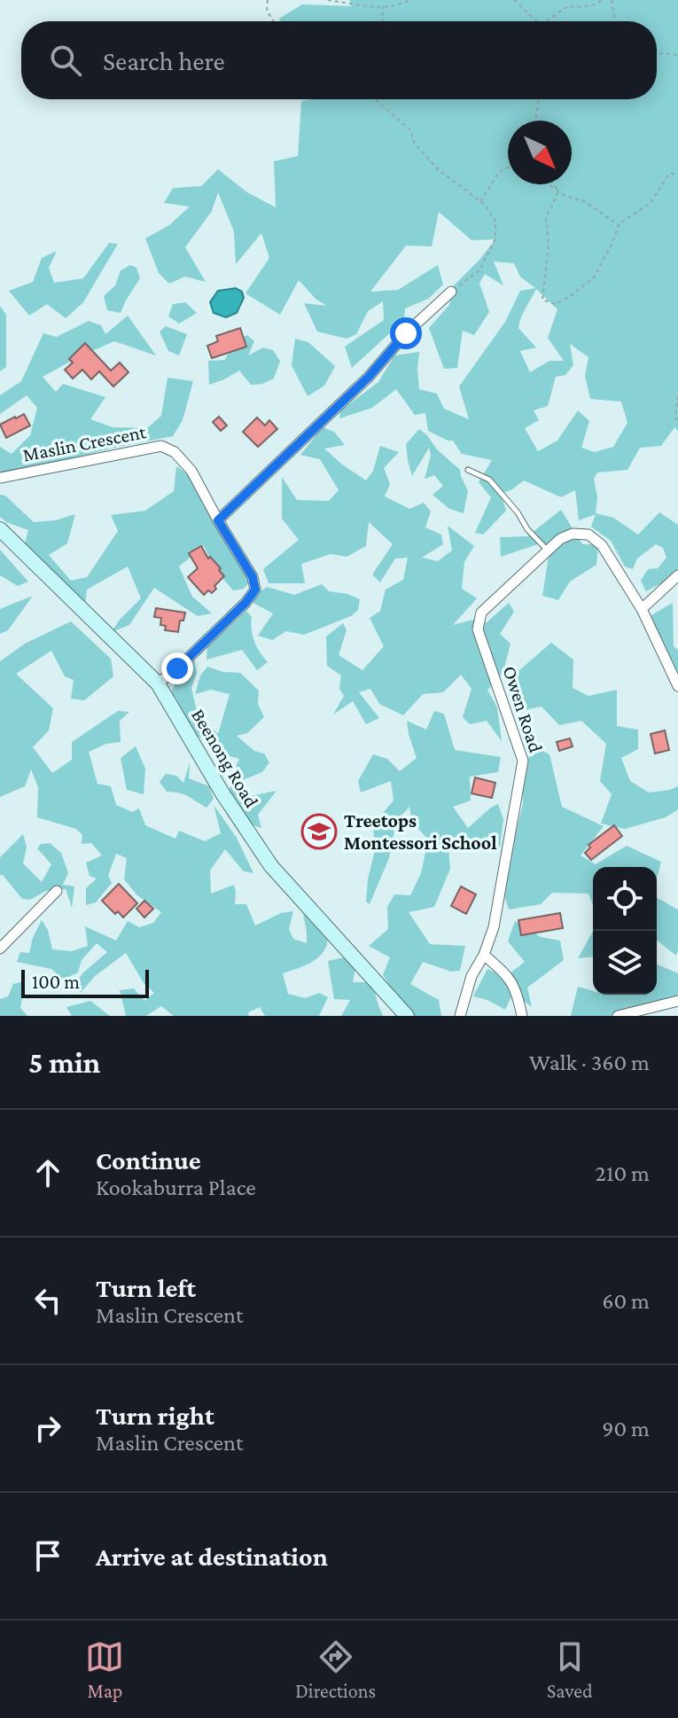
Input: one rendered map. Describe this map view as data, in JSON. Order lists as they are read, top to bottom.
{
  "streets": {
    "street": ["Maslin Crescent", "Owen Road", "Beenong Road"]
  },
  "crossings": [
    ["Maslin Crescent", "Beenong Road"]
  ],
  "places": {
    "school or university": ["Treetops Montessori School"]
  },
  "scale_bar": "100 m",
  "north": "bottom right",
  "page": {
    "search": "Search here",
    "scale": "100 m",
    "heading": ["5 min", "Walk · 360 m"],
    "list": [
      ["Continue", "Kookaburra Place", "210 m"],
      ["Turn left", "Maslin Crescent", "60 m"],
      ["Turn right", "Maslin Crescent", "90 m"],
      "Arrive at destination"
    ],
    "nav": ["Map", "Directions", "Saved"]
  }
}
